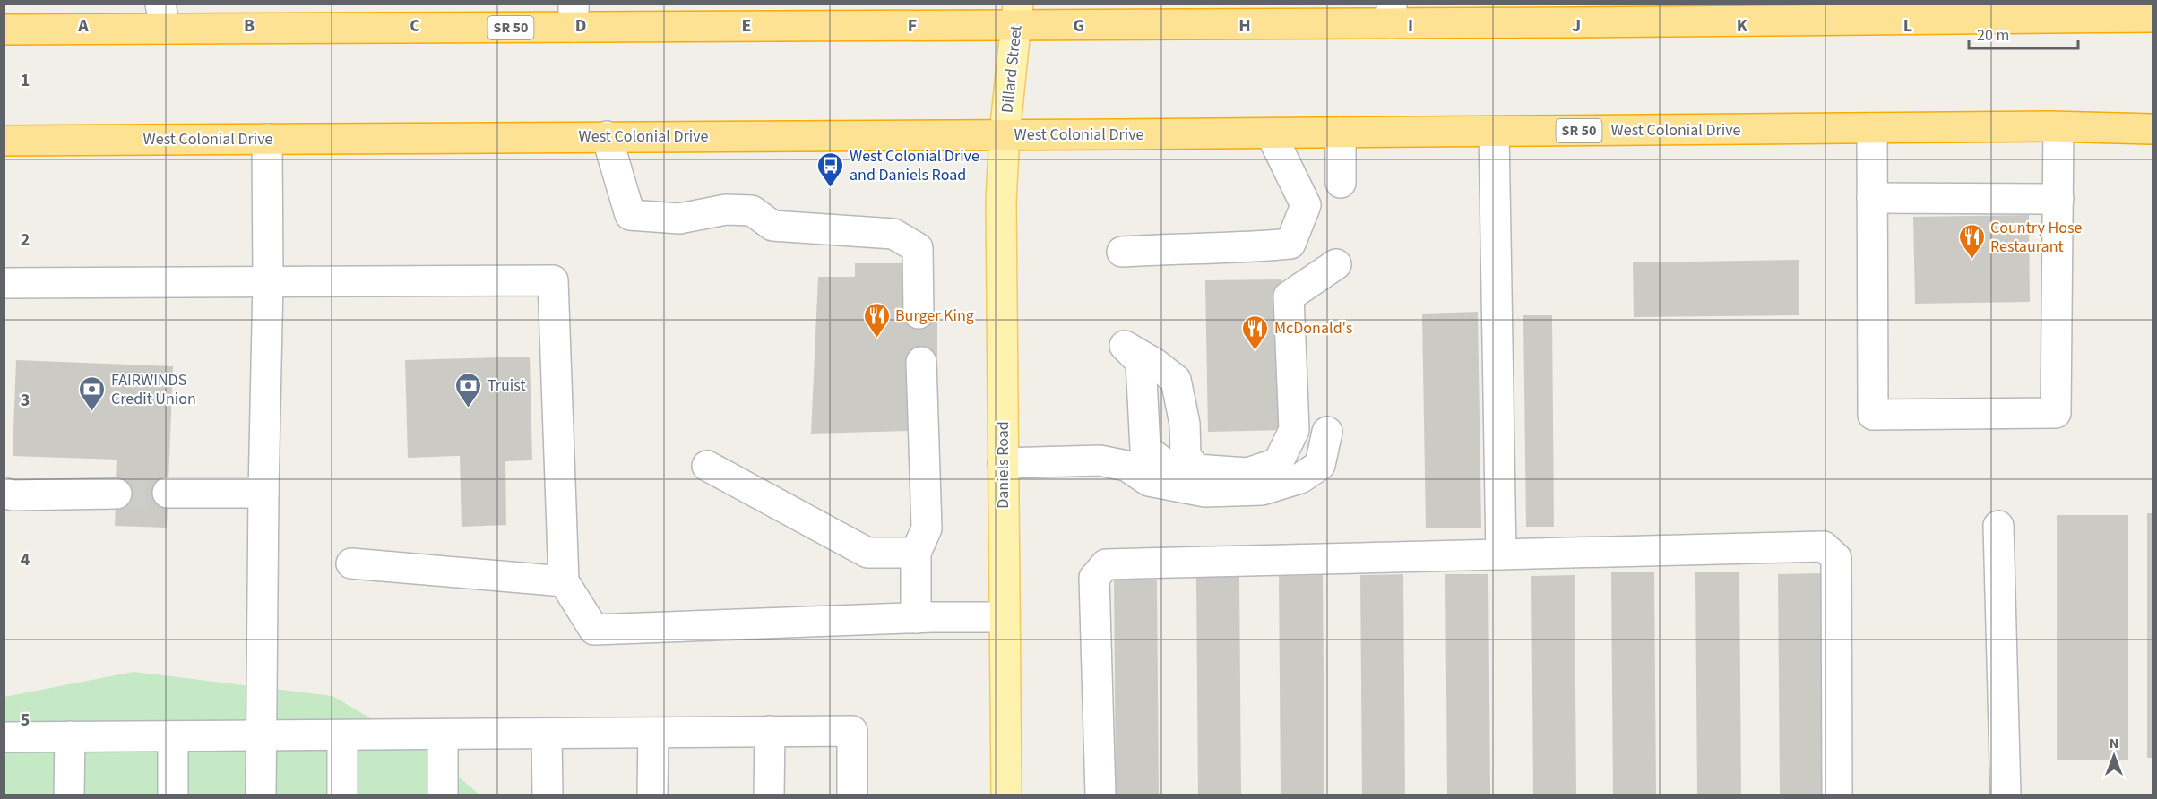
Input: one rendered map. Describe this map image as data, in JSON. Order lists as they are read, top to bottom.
{
  "streets": {
    "highway": ["SR 50", "West Colonial Drive"],
    "main road": ["Dillard Street", "Daniels Road"]
  },
  "crossings": [
    ["SR 50", "Dillard Street"],
    ["Dillard Street", "West Colonial Drive"],
    ["Dillard Street", "Daniels Road"],
    ["West Colonial Drive", "Daniels Road"]
  ],
  "places": {
    "bus stop": ["West Colonial Drive and Daniels Road"],
    "restaurant": ["Country Hose Restaurant", "Burger King", "McDonald's"],
    "bank": ["Truist", "FAIRWINDS Credit Union"]
  },
  "scale_bar": "20 m",
  "north": "top",
  "grid": {
    "columns": [
      "A",
      "B",
      "C",
      "D",
      "E",
      "F",
      "G",
      "H",
      "I",
      "J",
      "K",
      "L"
    ],
    "rows": [
      "1",
      "2",
      "3",
      "4",
      "5"
    ]
  }
}
